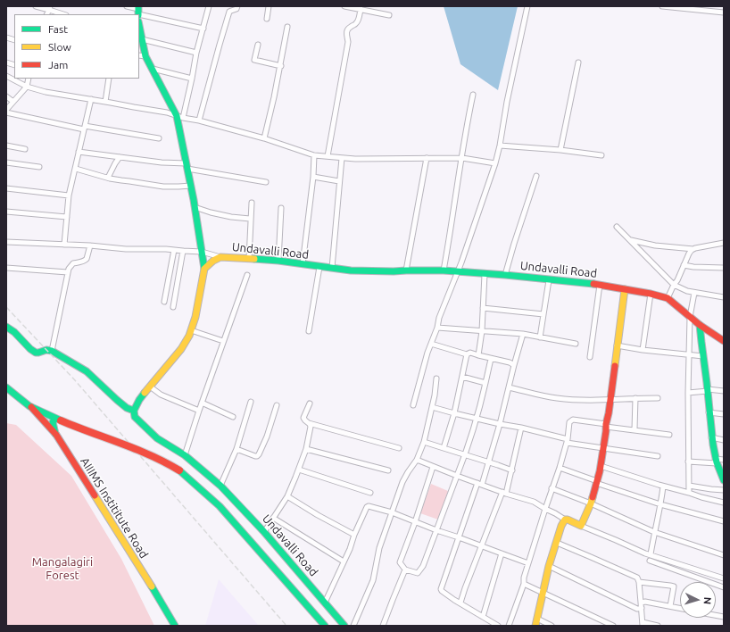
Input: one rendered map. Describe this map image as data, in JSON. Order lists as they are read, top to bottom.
{
  "streets": {
    "main road": ["Undavalli Road", "AIIIMS Instititute Road"]
  },
  "parks": ["Mangalagiri Forest"],
  "legend": ["Fast", "Slow", "Jam"],
  "north": "right"
}
